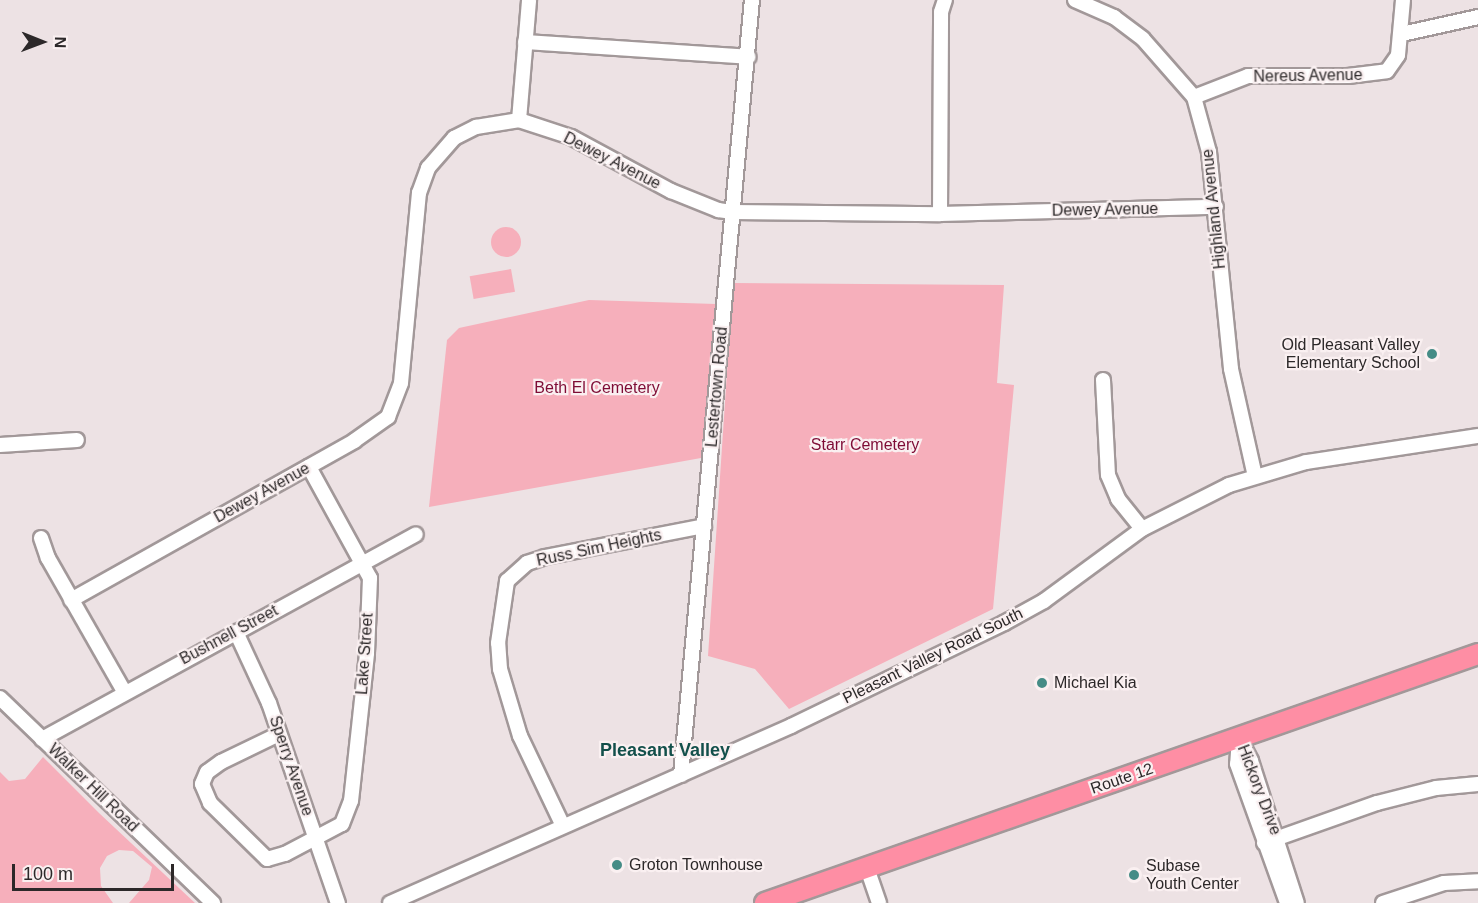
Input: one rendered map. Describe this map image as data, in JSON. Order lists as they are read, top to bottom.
{
  "streets": {
    "highway": ["Route 12"],
    "street": [
      "Nereus Avenue",
      "Dewey Avenue",
      "Highland Avenue",
      "Lestertown Road",
      "Russ Sim Heights",
      "Bushnell Street",
      "Lake Street",
      "Pleasant Valley Road South",
      "Sperry Avenue",
      "Walker Hill Road",
      "Hickory Drive"
    ]
  },
  "crossings": [
    ["Nereus Avenue", "Highland Avenue"],
    ["Dewey Avenue", "Highland Avenue"],
    ["Dewey Avenue", "Lestertown Road"],
    ["Dewey Avenue", "Lake Street"],
    ["Highland Avenue", "Pleasant Valley Road South"],
    ["Lestertown Road", "Russ Sim Heights"],
    ["Lestertown Road", "Pleasant Valley Road South"],
    ["Russ Sim Heights", "Pleasant Valley Road South"],
    ["Bushnell Street", "Lake Street"],
    ["Bushnell Street", "Sperry Avenue"],
    ["Bushnell Street", "Walker Hill Road"],
    ["Lake Street", "Sperry Avenue"],
    ["Route 12", "Hickory Drive"]
  ],
  "districts": ["Pleasant Valley"],
  "parks": ["Beth El Cemetery", "Starr Cemetery"],
  "places": [
    "Old Pleasant Valley Elementary School",
    "Michael Kia",
    "Groton Townhouse",
    "Subase Youth Center"
  ],
  "scale_bar": "100 m",
  "north": "right"
}
